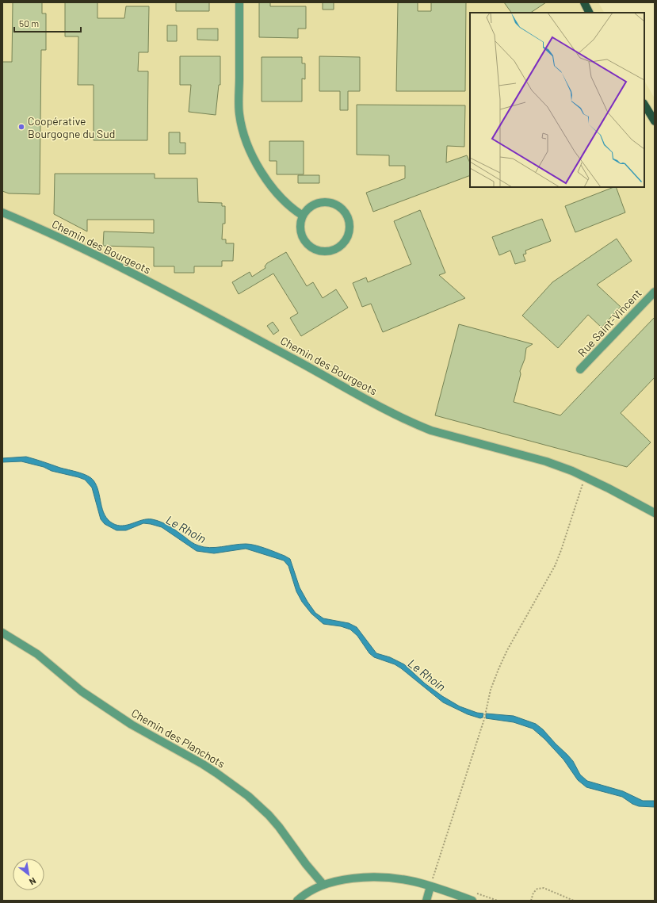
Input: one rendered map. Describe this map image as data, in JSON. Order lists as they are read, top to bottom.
{
  "streets": {
    "street": ["Chemin des Bourgeots", "Rue Saint-Vincent", "Chemin des Planchots"]
  },
  "water": ["Le Rhoin"],
  "places": ["Coopérative Bourgogne du Sud"],
  "scale_bar": "50 m",
  "north": "bottom right"
}
